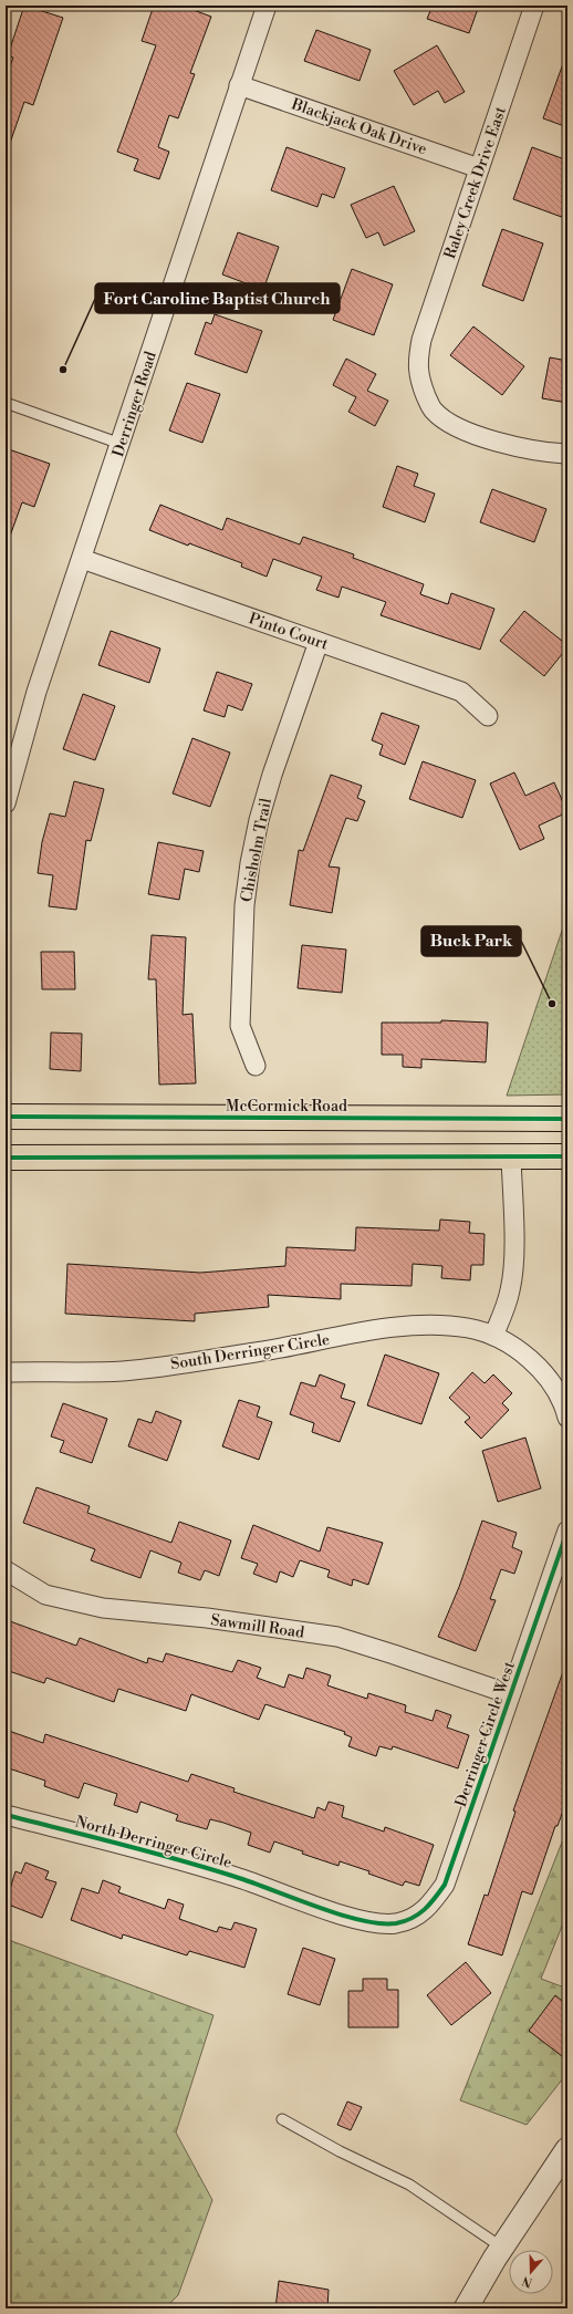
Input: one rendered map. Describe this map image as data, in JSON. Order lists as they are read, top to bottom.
{
  "streets": {
    "main road": ["McCormick Road"],
    "street": [
      "Blackjack Oak Drive",
      "Raley Creek Drive East",
      "Derringer Road",
      "Pinto Court",
      "Chisholm Trail",
      "South Derringer Circle",
      "Sawmill Road",
      "Derringer Circle West",
      "North Derringer Circle"
    ]
  },
  "crossings": [
    ["Blackjack Oak Drive", "Raley Creek Drive East"],
    ["Blackjack Oak Drive", "Derringer Road"],
    ["Derringer Road", "Pinto Court"],
    ["Pinto Court", "Chisholm Trail"],
    ["Sawmill Road", "Derringer Circle West"],
    ["Derringer Circle West", "North Derringer Circle"]
  ],
  "places": ["Fort Caroline Baptist Church", "Buck Park"],
  "north": "bottom"
}
